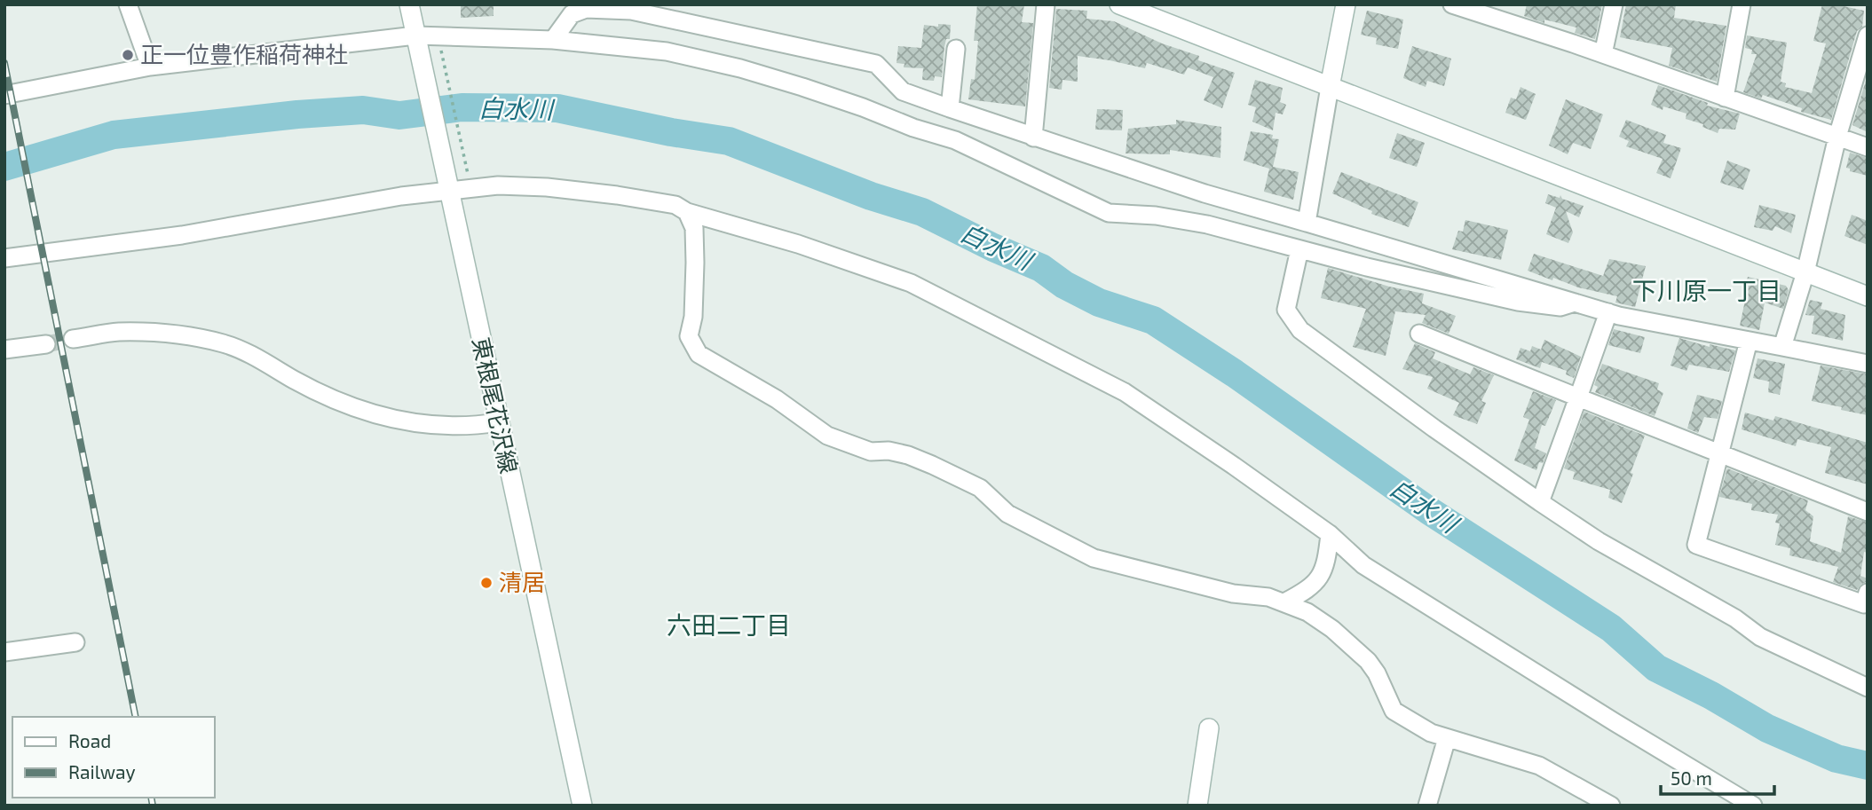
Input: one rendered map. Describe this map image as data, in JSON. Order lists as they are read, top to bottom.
{
  "streets": {
    "street": ["東根尾花沢線"]
  },
  "districts": ["下川原一丁目", "六田二丁目"],
  "water": ["白水川"],
  "places": ["正一位豊作稲荷神社", "清居"],
  "legend": ["Road", "Railway"],
  "scale_bar": "50 m"
}
